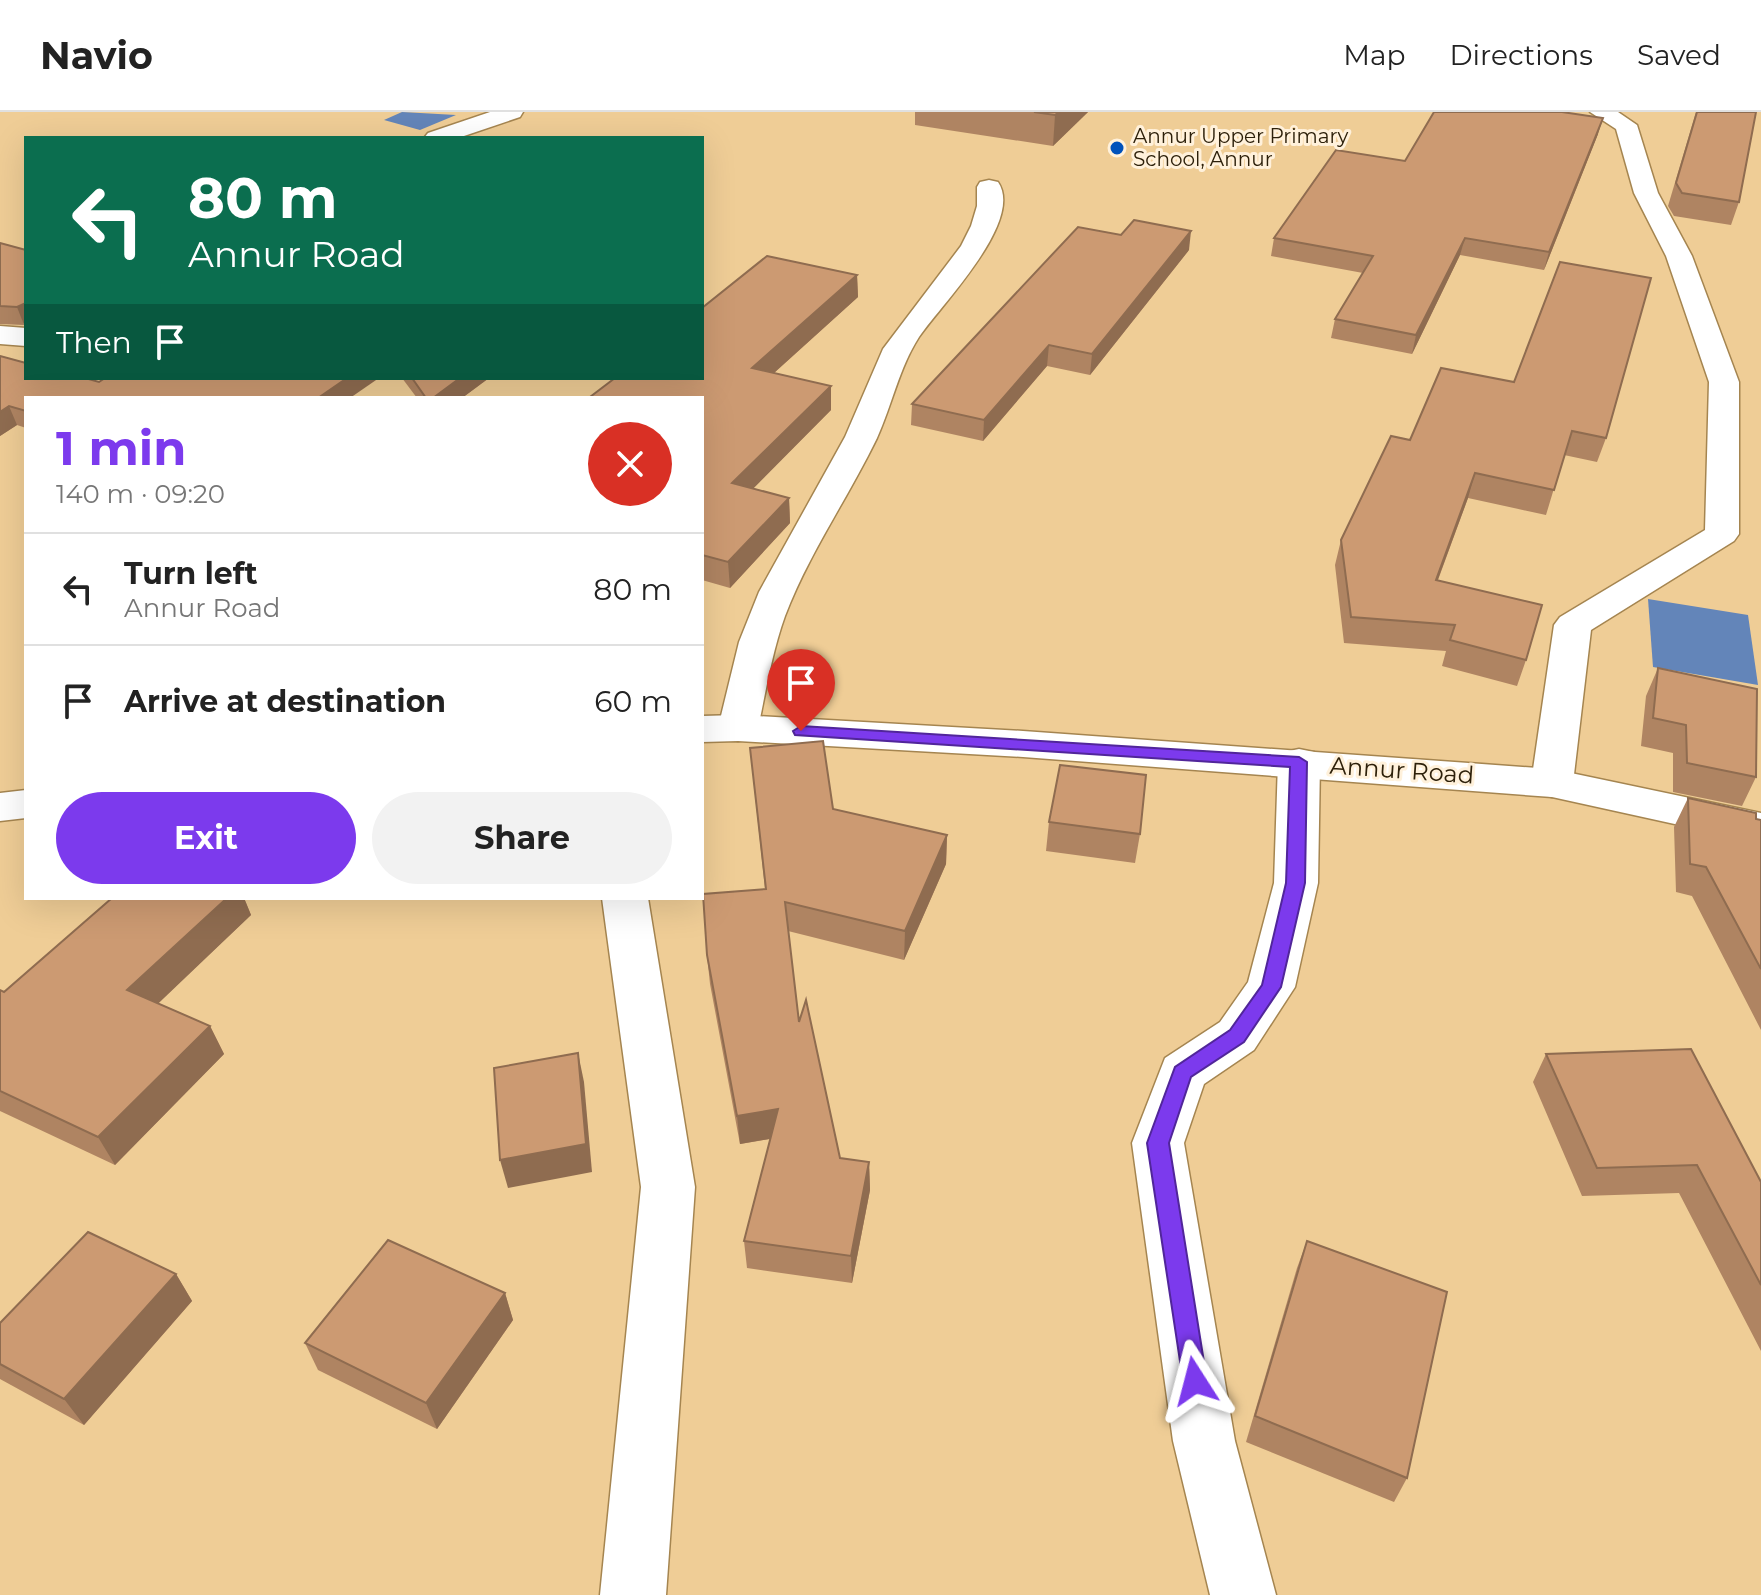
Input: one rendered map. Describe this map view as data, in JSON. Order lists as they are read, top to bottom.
{
  "streets": {
    "street": ["Annur Road"]
  },
  "places": ["Annur Upper Primary School, Annur"],
  "page": {
    "header": "Navio",
    "nav": ["Map", "Directions", "Saved"],
    "turn": ["80 m", "Annur Road"],
    "then": "Then",
    "heading": ["1 min", "140 m · 09:20"],
    "list": [
      {
        "name": "Turn left",
        "note": "Annur Road",
        "value": "80 m"
      },
      {
        "name": "Arrive at destination",
        "value": "60 m"
      }
    ],
    "buttons": ["Exit", "Share"]
  }
}
